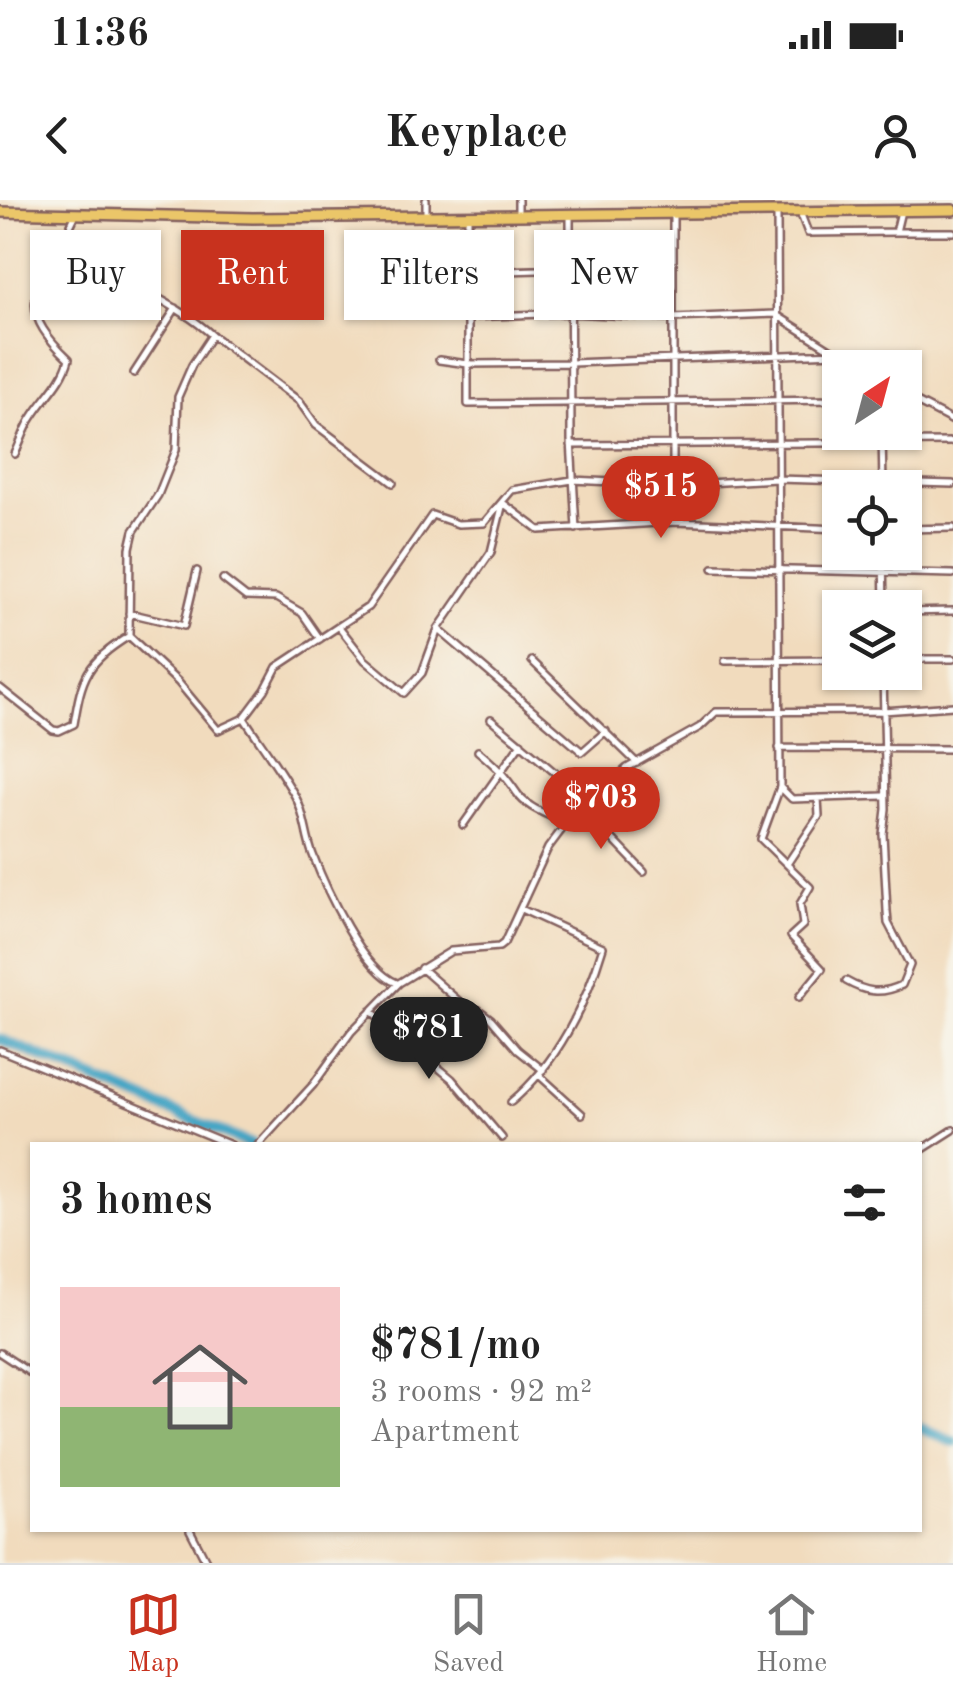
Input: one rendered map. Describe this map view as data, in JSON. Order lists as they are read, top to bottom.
{
  "north": "top right",
  "page": {
    "status": "11:36",
    "header": "Keyplace",
    "chip": [
      "Buy",
      "Rent",
      "Filters",
      "New"
    ],
    "price": ["$515", "$703", "$781"],
    "heading": "3 homes",
    "list": [
      {
        "name": "$781/mo",
        "note": "3 rooms · 92 m² · Apartment"
      }
    ],
    "tabs": ["Map", "Saved", "Home"]
  }
}
